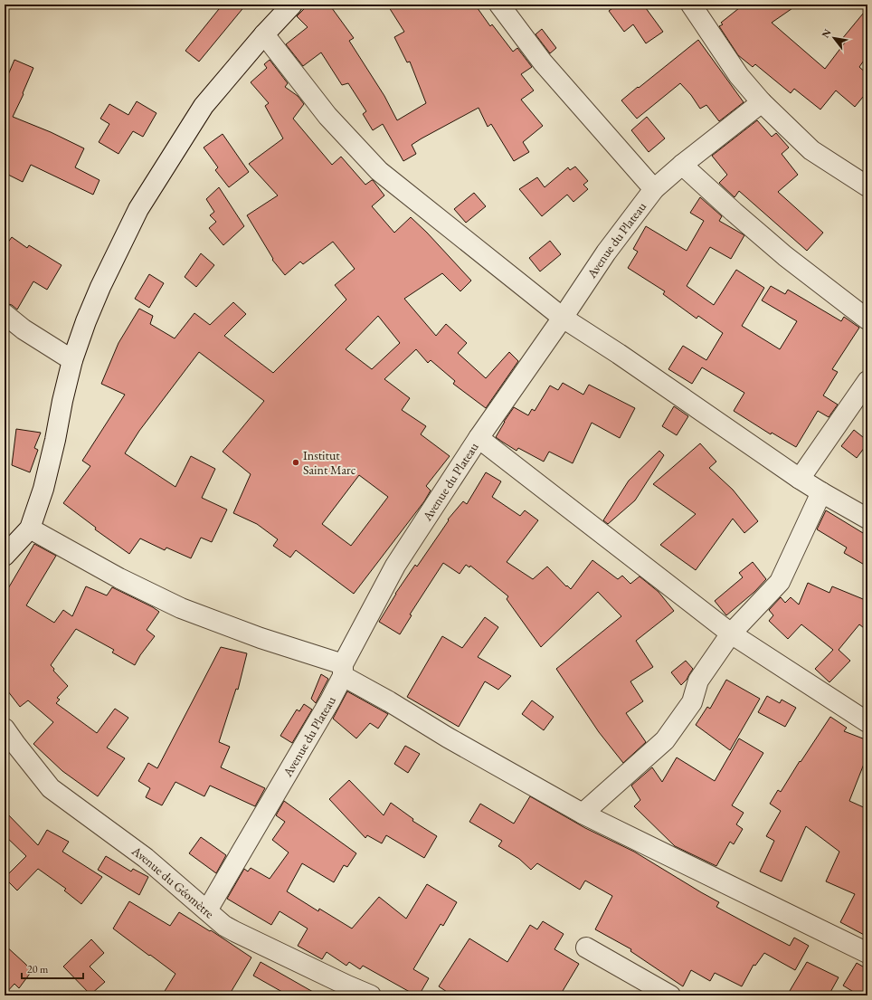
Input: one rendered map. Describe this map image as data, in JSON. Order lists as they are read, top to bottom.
{
  "streets": {
    "street": ["Avenue du Plateau", "Avenue du Géomètre"]
  },
  "crossings": [
    ["Avenue du Plateau", "Avenue du Géomètre"]
  ],
  "places": ["Institut Saint Marc"],
  "scale_bar": "20 m",
  "north": "top left"
}
